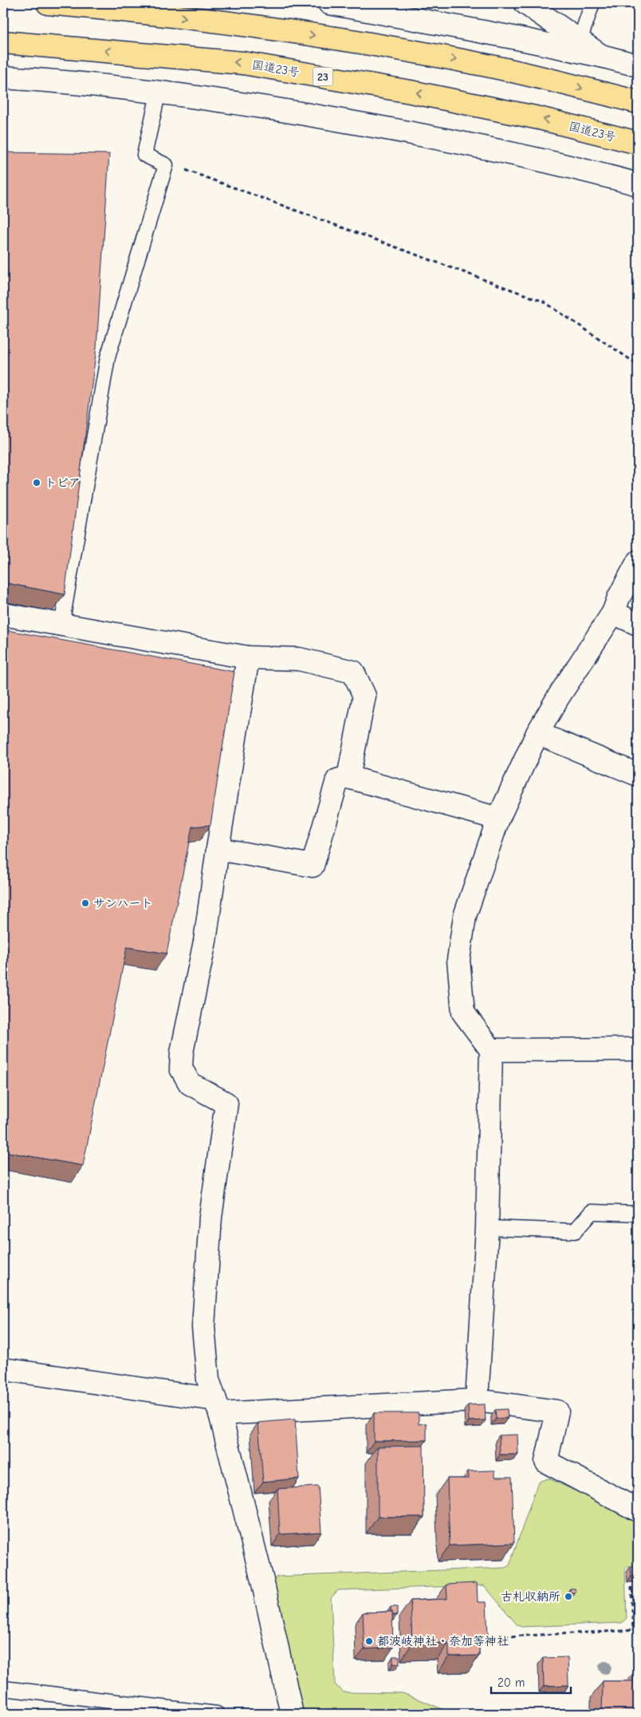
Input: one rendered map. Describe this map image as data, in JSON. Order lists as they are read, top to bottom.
{
  "streets": {
    "highway": ["国道23号", "23"]
  },
  "places": [
    "トピア",
    "サンハート",
    "古札収納所",
    "都波岐神社・奈加等神社"
  ],
  "scale_bar": "20 m"
}
